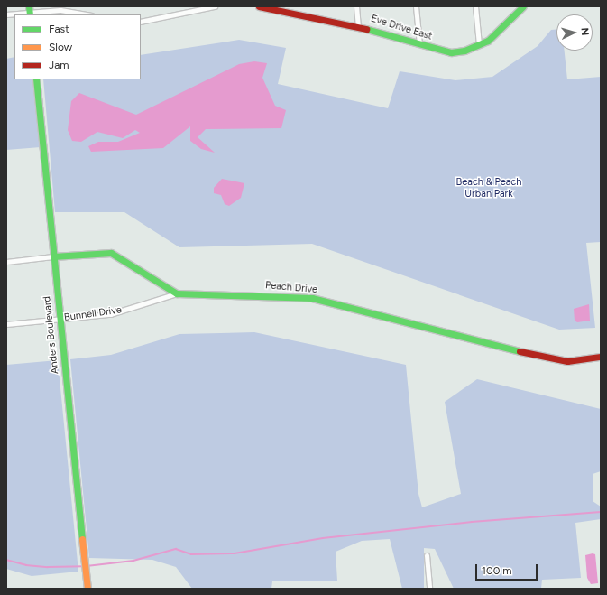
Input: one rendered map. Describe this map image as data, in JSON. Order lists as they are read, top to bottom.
{
  "streets": {
    "street": [
      "Eve Drive East",
      "Peach Drive",
      "Bunnell Drive",
      "Anders Boulevard"
    ]
  },
  "crossings": [
    ["Peach Drive", "Bunnell Drive"],
    ["Bunnell Drive", "Anders Boulevard"]
  ],
  "parks": ["Beach & Peach Urban Park"],
  "legend": ["Fast", "Slow", "Jam"],
  "scale_bar": "100 m",
  "north": "right"
}
